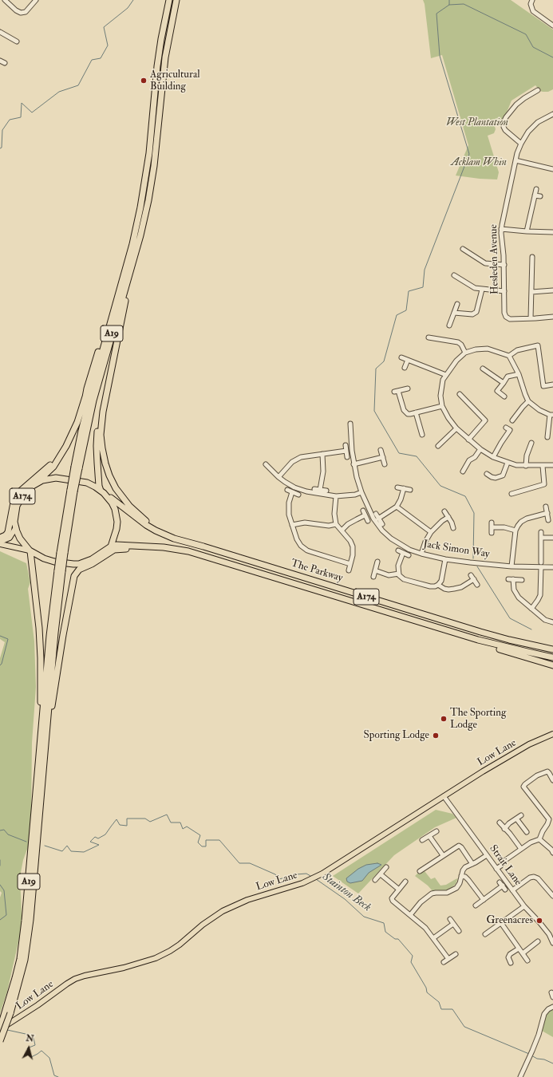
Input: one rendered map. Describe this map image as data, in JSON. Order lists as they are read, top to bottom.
{
  "streets": {
    "highway": ["A19", "A174", "The Parkway"],
    "main road": ["Low Lane"],
    "street": ["Hesleden Avenue", "Jack Simon Way", "Strait Lane"]
  },
  "crossings": [
    ["A19", "Low Lane"],
    ["A174", "The Parkway"],
    ["Low Lane", "Strait Lane"]
  ],
  "water": ["Stainton Beck"],
  "parks": ["West Plantation", "Acklam Whin"],
  "places": [
    "Agricultural Building",
    "The Sporting Lodge",
    "Sporting Lodge",
    "Greenacres"
  ],
  "north": "top"
}
